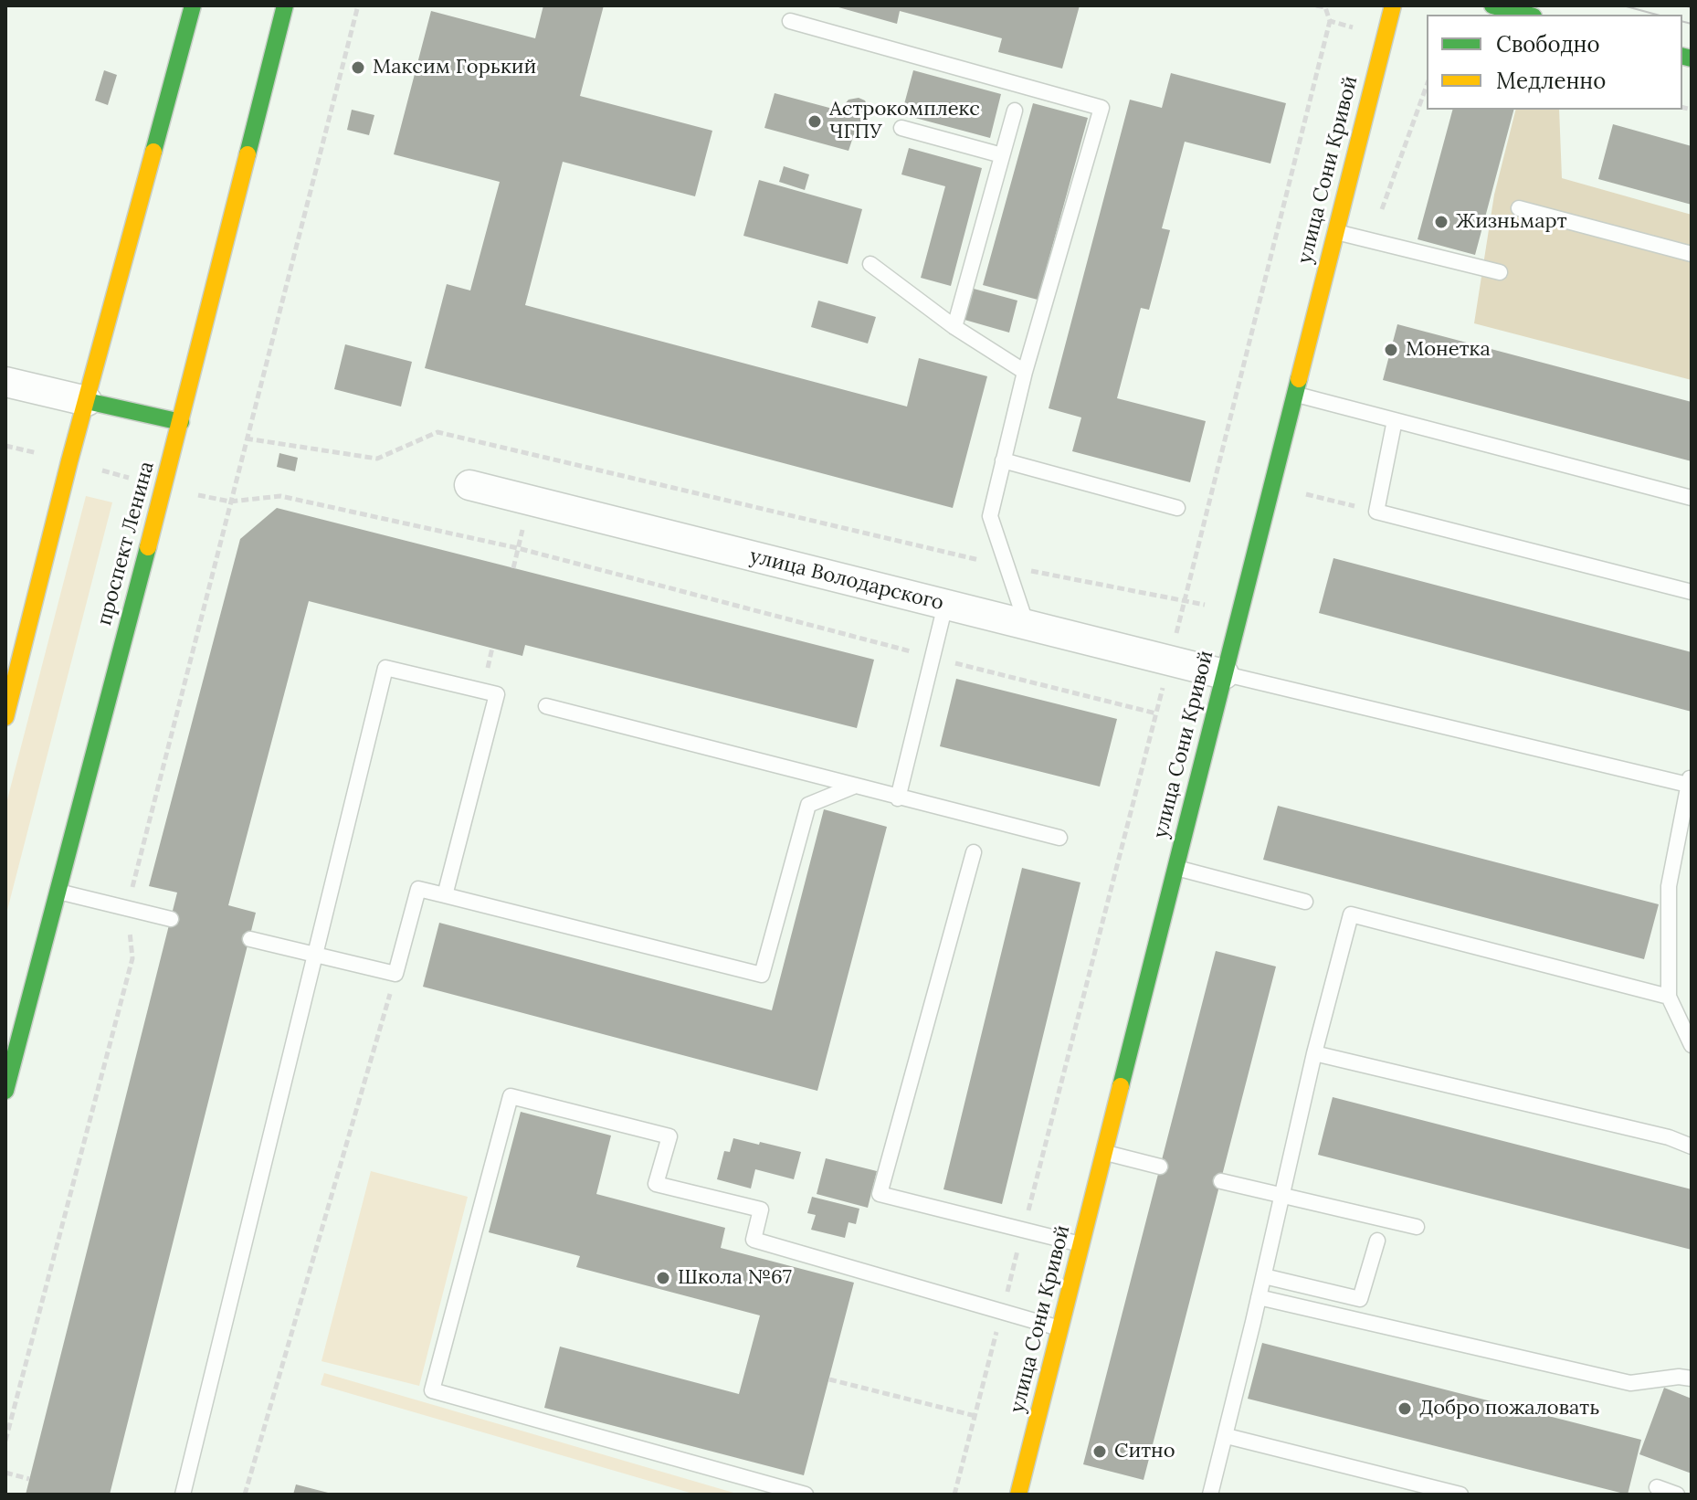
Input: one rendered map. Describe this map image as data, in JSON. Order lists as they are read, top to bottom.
{
  "streets": {
    "main road": ["улица Сони Кривой", "проспект Ленина"],
    "street": ["улица Володарского"]
  },
  "crossings": [
    ["улица Сони Кривой", "улица Володарского"]
  ],
  "places": [
    "Максим Горький",
    "Астрокомплекс ЧГПУ",
    "Жизньмарт",
    "Монетка",
    "Школа №67",
    "Добро пожаловать",
    "Ситно"
  ],
  "legend": ["Свободно", "Медленно"]
}
